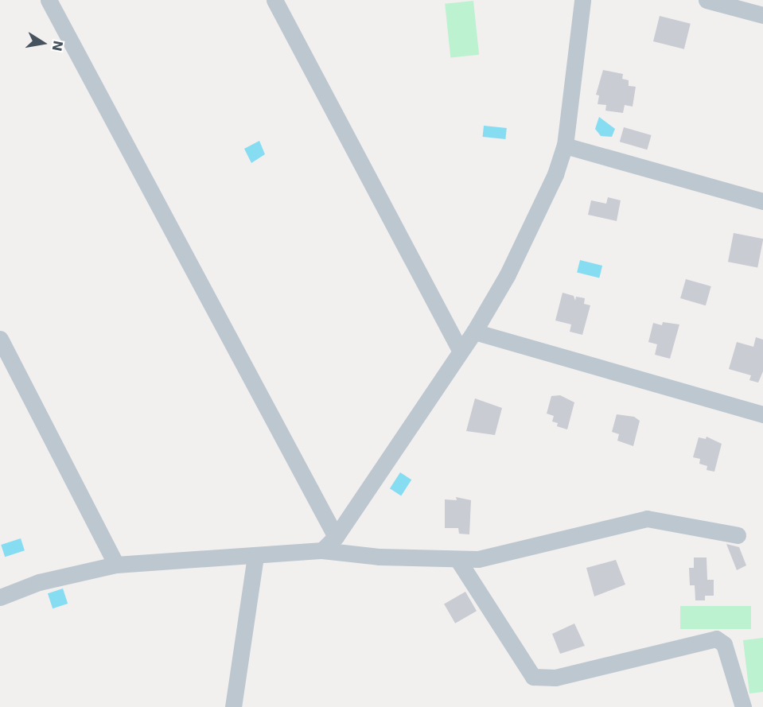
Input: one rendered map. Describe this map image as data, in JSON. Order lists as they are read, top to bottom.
{
  "north": "right"
}
